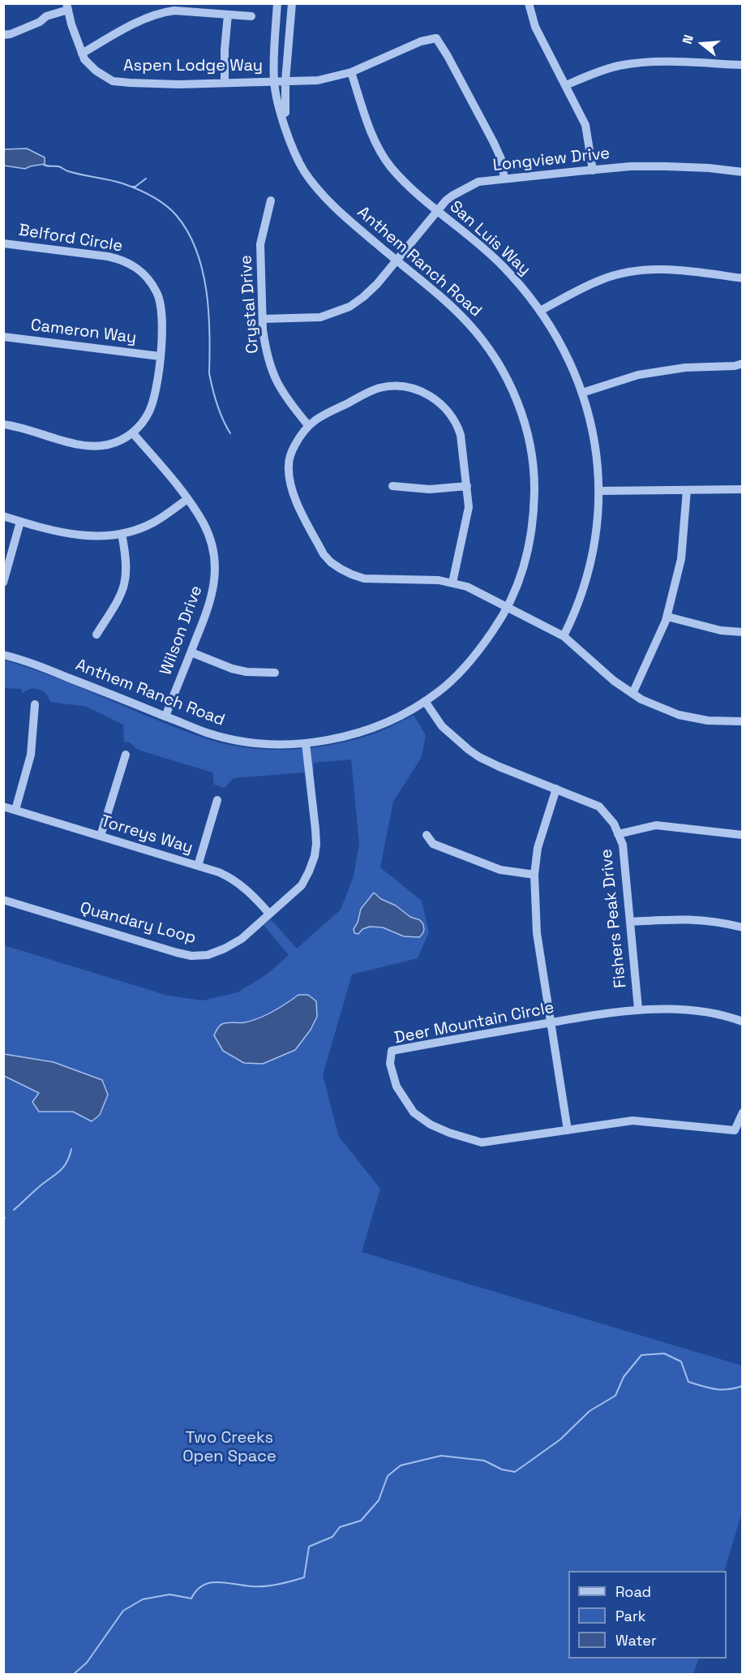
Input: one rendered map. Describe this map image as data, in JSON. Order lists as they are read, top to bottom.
{
  "streets": {
    "street": [
      "Aspen Lodge Way",
      "Longview Drive",
      "Belford Circle",
      "San Luis Way",
      "Anthem Ranch Road",
      "Crystal Drive",
      "Cameron Way",
      "Wilson Drive",
      "Torreys Way",
      "Fishers Peak Drive",
      "Quandary Loop",
      "Deer Mountain Circle"
    ]
  },
  "crossings": [
    ["Aspen Lodge Way", "Longview Drive"],
    ["Aspen Lodge Way", "San Luis Way"],
    ["Aspen Lodge Way", "Anthem Ranch Road"],
    ["Longview Drive", "San Luis Way"],
    ["Longview Drive", "Anthem Ranch Road"],
    ["Longview Drive", "Crystal Drive"],
    ["Belford Circle", "Cameron Way"],
    ["Belford Circle", "Wilson Drive"],
    ["Anthem Ranch Road", "Wilson Drive"],
    ["Anthem Ranch Road", "Fishers Peak Drive"],
    ["Anthem Ranch Road", "Quandary Loop"],
    ["Torreys Way", "Quandary Loop"],
    ["Fishers Peak Drive", "Deer Mountain Circle"]
  ],
  "parks": ["Two Creeks Open Space"],
  "legend": ["Road", "Park", "Water"],
  "north": "left"
}
